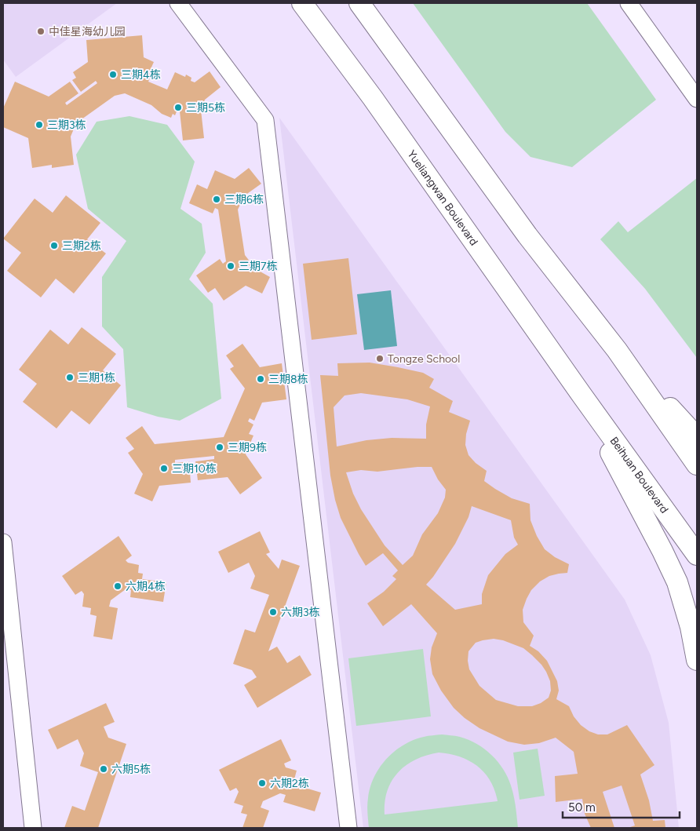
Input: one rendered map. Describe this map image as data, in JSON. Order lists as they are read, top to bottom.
{
  "streets": {
    "main road": ["Yueliangwan Boulevard", "Beihuan Boulevard"]
  },
  "crossings": [
    ["Yueliangwan Boulevard", "Beihuan Boulevard"]
  ],
  "places": [
    "中佳星海幼儿园",
    "三期4栋",
    "三期5栋",
    "三期3栋",
    "三期6栋",
    "三期2栋",
    "三期7栋",
    "Tongze School",
    "三期1栋",
    "三期8栋",
    "三期9栋",
    "三期10栋",
    "六期4栋",
    "六期3栋",
    "六期5栋",
    "六期2栋"
  ],
  "scale_bar": "50 m"
}
